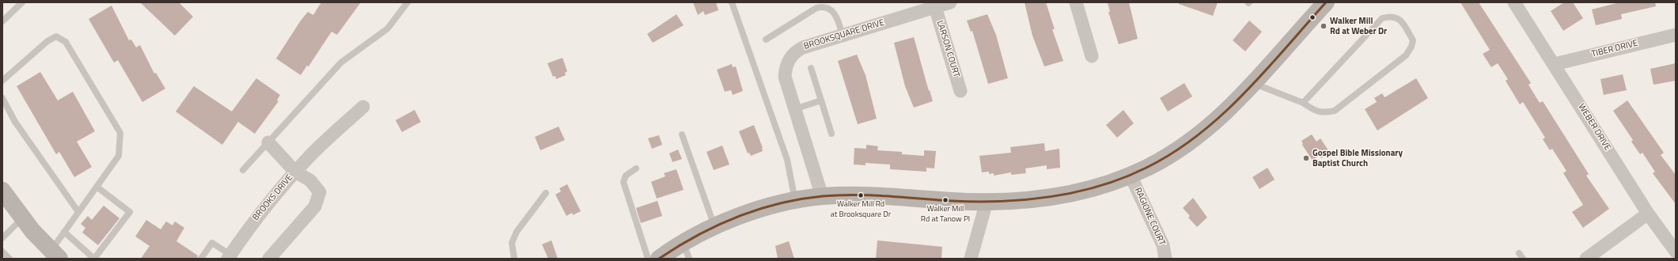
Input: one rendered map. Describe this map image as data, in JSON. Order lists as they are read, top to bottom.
{
  "streets": {
    "street": [
      "BROOKSQUARE DRIVE",
      "LARSON COURT",
      "TIBER DRIVE",
      "WEBER DRIVE",
      "BROOKS DRIVE",
      "RAGIONE COURT"
    ]
  },
  "crossings": [
    ["BROOKSQUARE DRIVE", "LARSON COURT"],
    ["TIBER DRIVE", "WEBER DRIVE"]
  ],
  "places": [
    "Walker Mill Rd at Weber Dr",
    "Gospel Bible Missionary Baptist Church",
    "Walker Mill Rd at Brooksquare Dr",
    "Walker Mill Rd at Tanow Pl"
  ]
}
